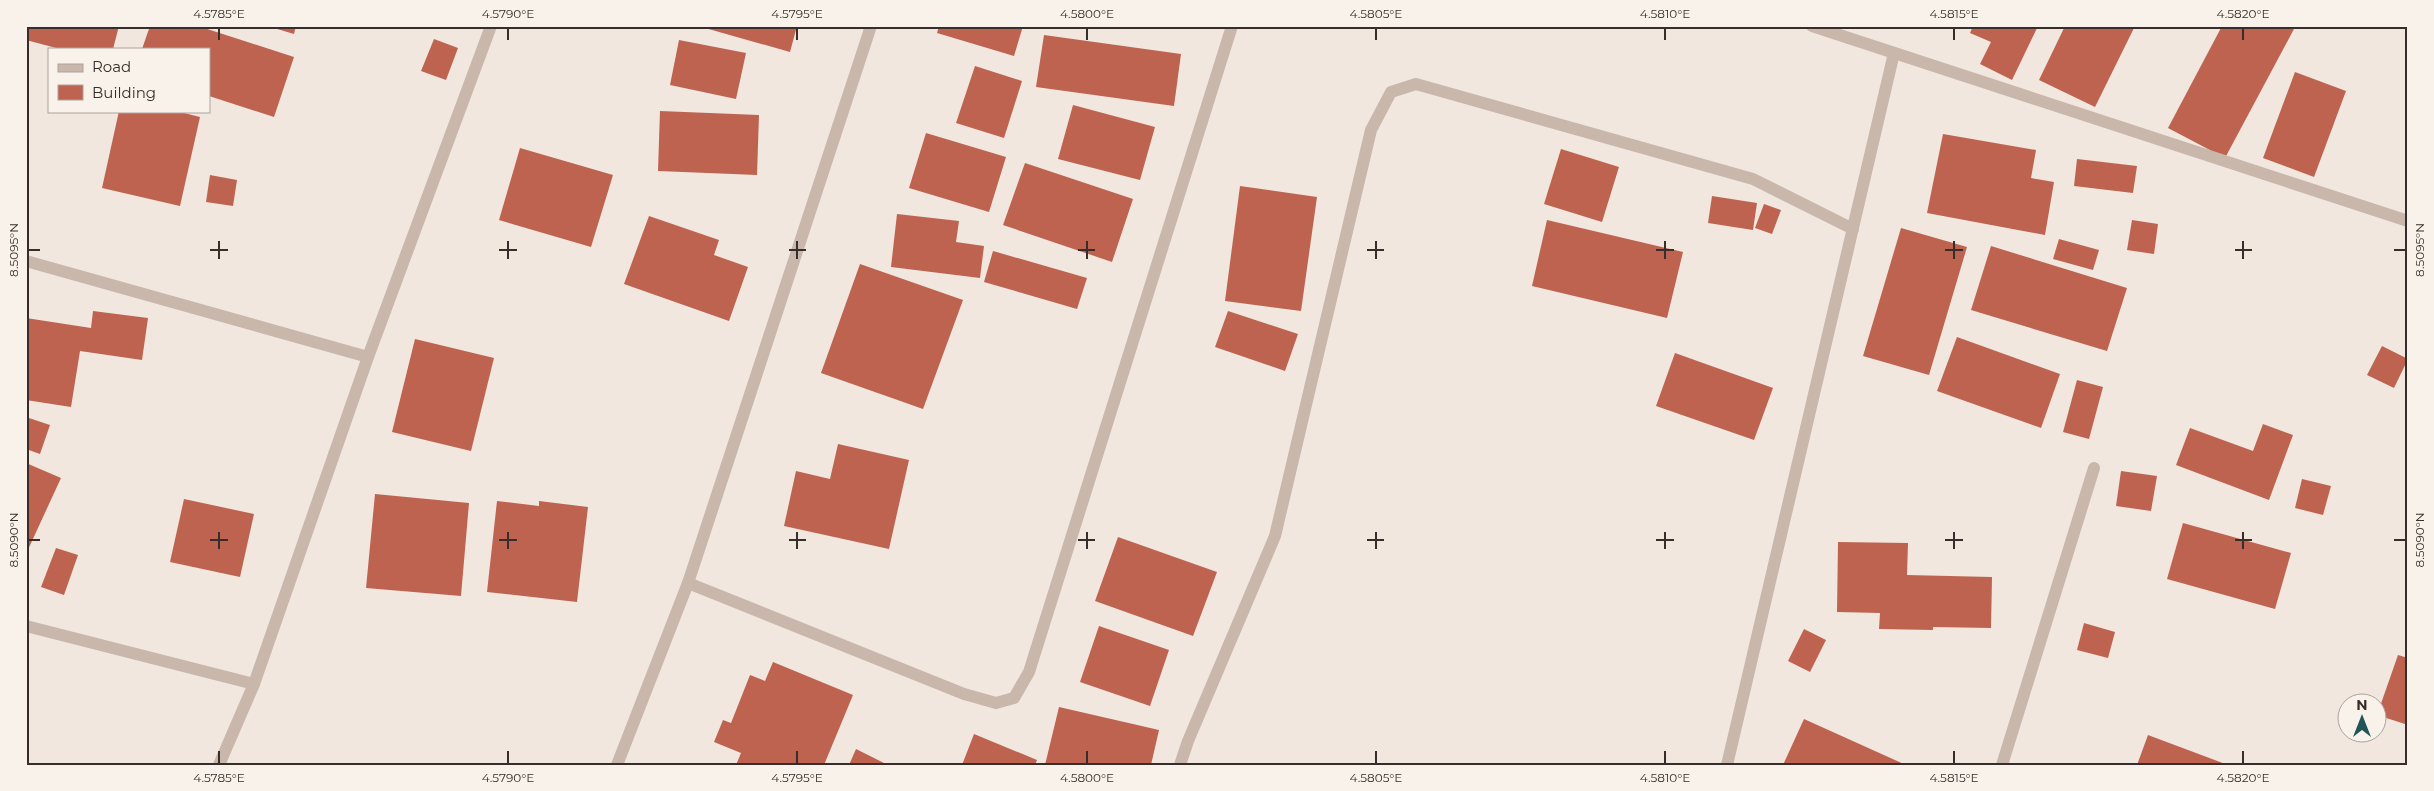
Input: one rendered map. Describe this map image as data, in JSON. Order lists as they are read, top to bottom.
{
  "legend": ["Road", "Building"],
  "north": "top",
  "coordinates": [
    "4.5785°E",
    "4.5790°E",
    "4.5795°E",
    "4.5800°E",
    "4.5805°E",
    "4.5810°E",
    "4.5815°E",
    "4.5820°E",
    "8.5095°N",
    "8.5090°N"
  ]
}
